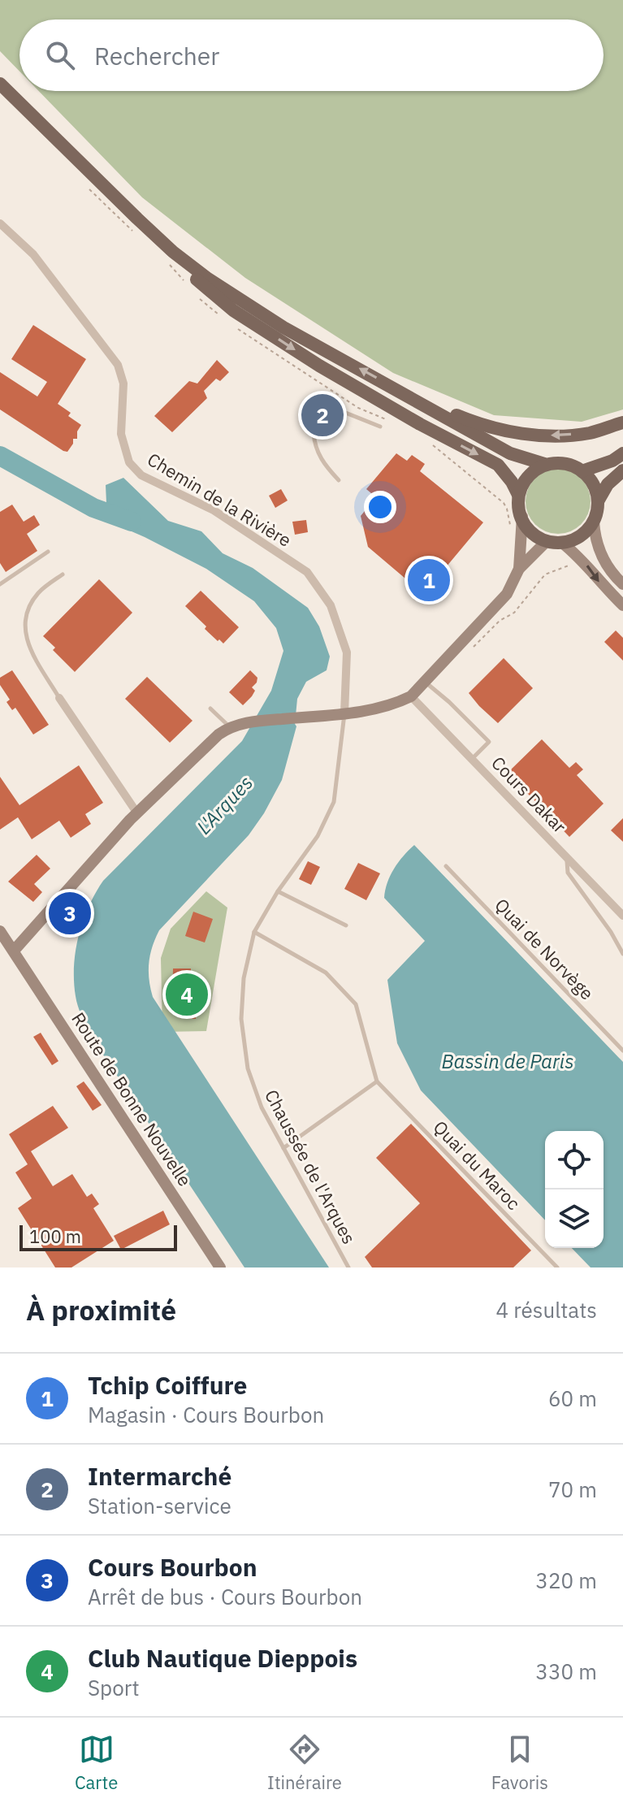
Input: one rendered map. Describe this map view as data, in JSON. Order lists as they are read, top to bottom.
{
  "streets": {
    "main road": ["Route de Bonne Nouvelle"],
    "street": ["Chemin de la Rivière", "Cours Dakar"],
    "lane": ["Quai de Norvège", "Quai du Maroc", "Chaussée de l'Arques"]
  },
  "crossings": [
    ["Chemin de la Rivière", "Chaussée de l'Arques"],
    ["Quai du Maroc", "Chaussée de l'Arques"]
  ],
  "water": ["L'Arques", "Bassin de Paris"],
  "scale_bar": "100 m",
  "page": {
    "search": "Rechercher",
    "pins": [
      "2",
      "1",
      "3",
      "4"
    ],
    "scale": "100 m",
    "heading": ["À proximité", "4 résultats"],
    "list": [
      {
        "mark": "1",
        "name": "Tchip Coiffure",
        "note": "Magasin · Cours Bourbon",
        "value": "60 m"
      },
      {
        "mark": "2",
        "name": "Intermarché",
        "note": "Station-service",
        "value": "70 m"
      },
      {
        "mark": "3",
        "name": "Cours Bourbon",
        "note": "Arrêt de bus · Cours Bourbon",
        "value": "320 m"
      },
      {
        "mark": "4",
        "name": "Club Nautique Dieppois",
        "note": "Sport",
        "value": "330 m"
      }
    ],
    "nav": ["Carte", "Itinéraire", "Favoris"]
  }
}
